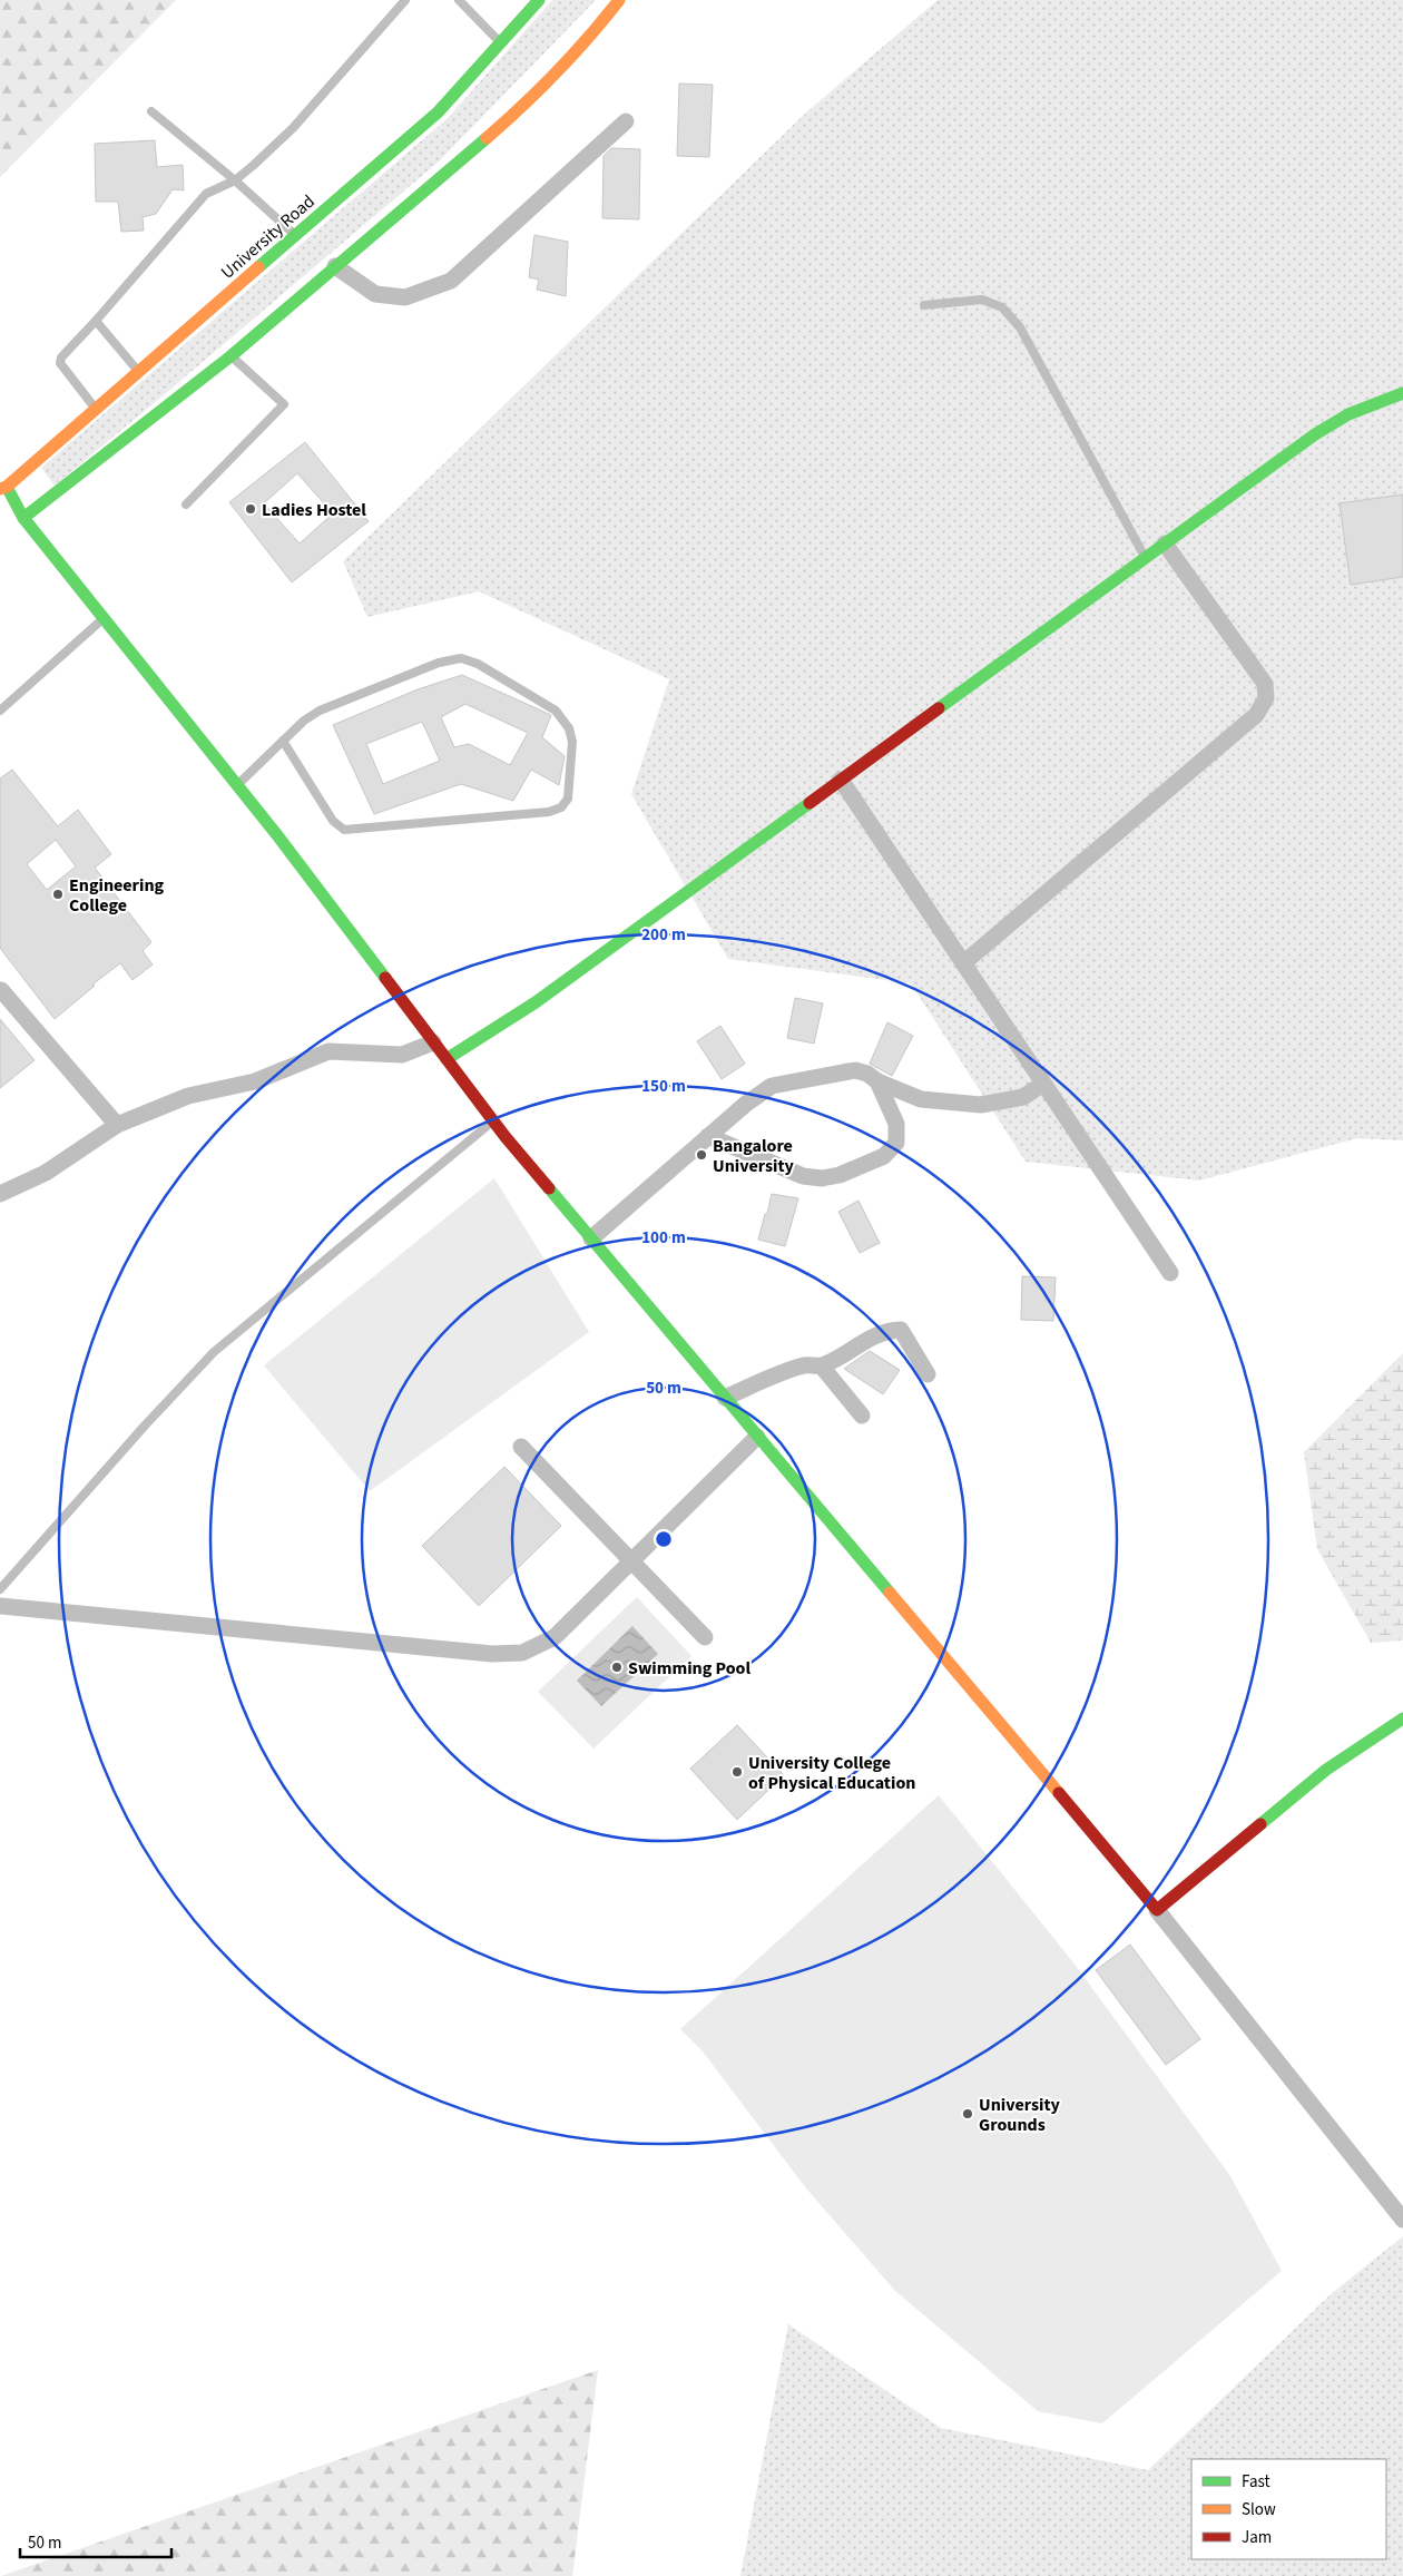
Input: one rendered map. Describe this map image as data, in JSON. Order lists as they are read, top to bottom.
{
  "streets": {
    "street": ["University Road"]
  },
  "places": [
    "Ladies Hostel",
    "Engineering College",
    "Bangalore University",
    "Swimming Pool",
    "University College of Physical Education",
    "University Grounds"
  ],
  "legend": ["Fast", "Slow", "Jam"],
  "scale_bar": "50 m",
  "rings": [
    "200 m",
    "150 m",
    "100 m",
    "50 m"
  ]
}
